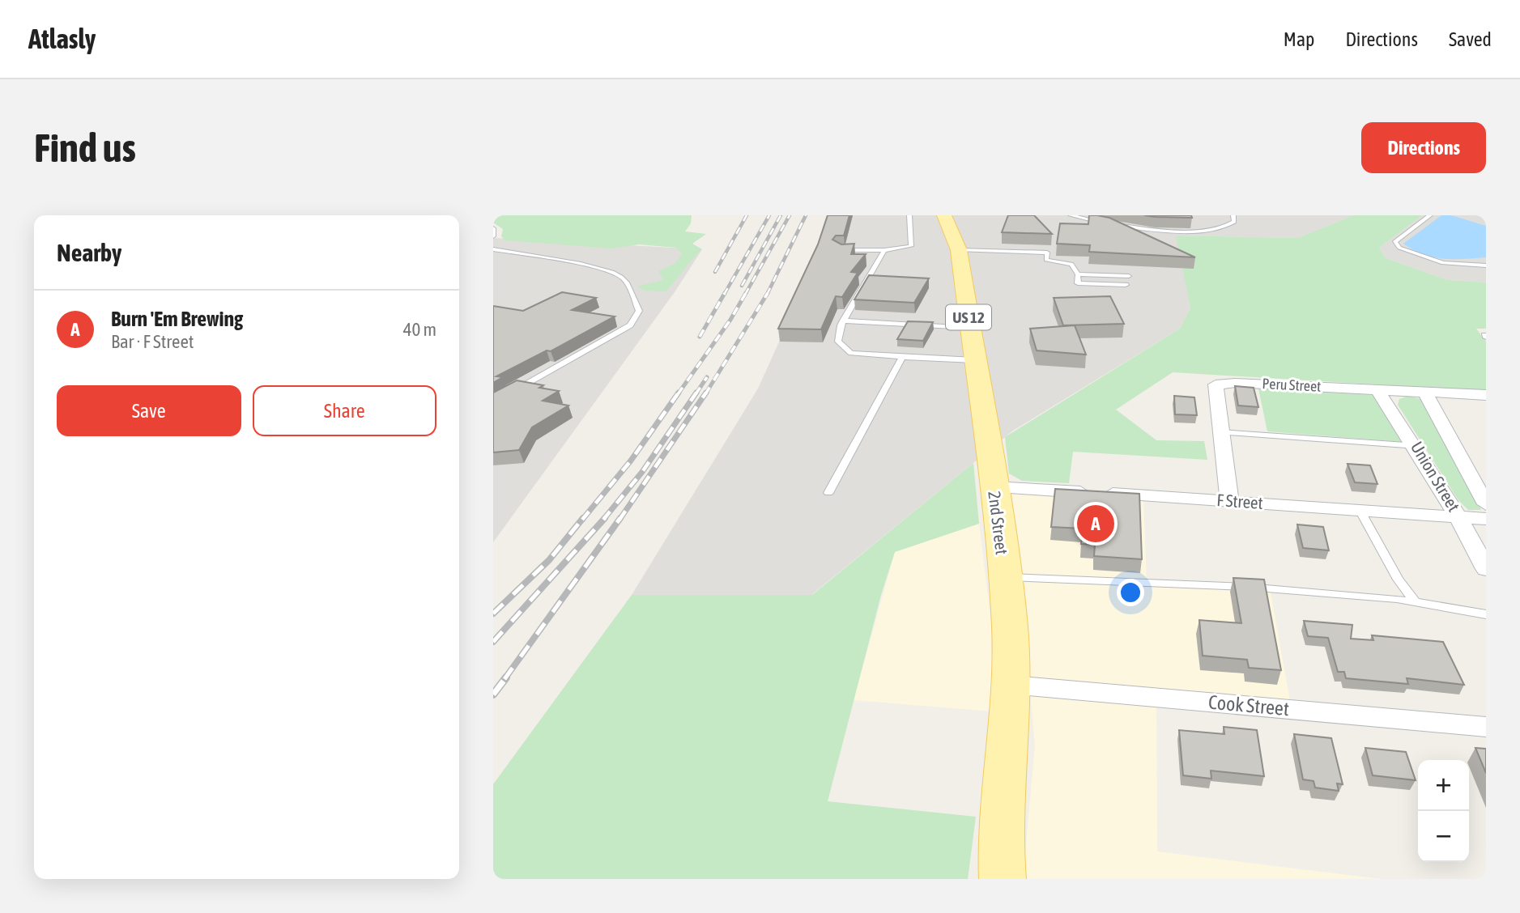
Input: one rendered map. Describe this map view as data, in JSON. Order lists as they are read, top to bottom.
{
  "streets": {
    "main road": ["US 12", "2nd Street"],
    "street": [
      "Peru Street",
      "Union Street",
      "F Street",
      "Cook Street"
    ]
  },
  "crossings": [
    ["Peru Street", "Union Street"],
    ["Peru Street", "F Street"],
    ["Union Street", "F Street"],
    ["F Street", "2nd Street"],
    ["2nd Street", "Cook Street"]
  ],
  "page": {
    "header": "Atlasly",
    "nav": ["Map", "Directions", "Saved"],
    "buttons": [
      "Directions",
      ["Save", "Share"]
    ],
    "title": "Find us",
    "heading": "Nearby",
    "list": [
      {
        "mark": "A",
        "name": "Burn 'Em Brewing",
        "note": "Bar · F Street",
        "value": "40 m"
      }
    ],
    "pins": "A",
    "map_buttons": ["+", "−"]
  }
}
